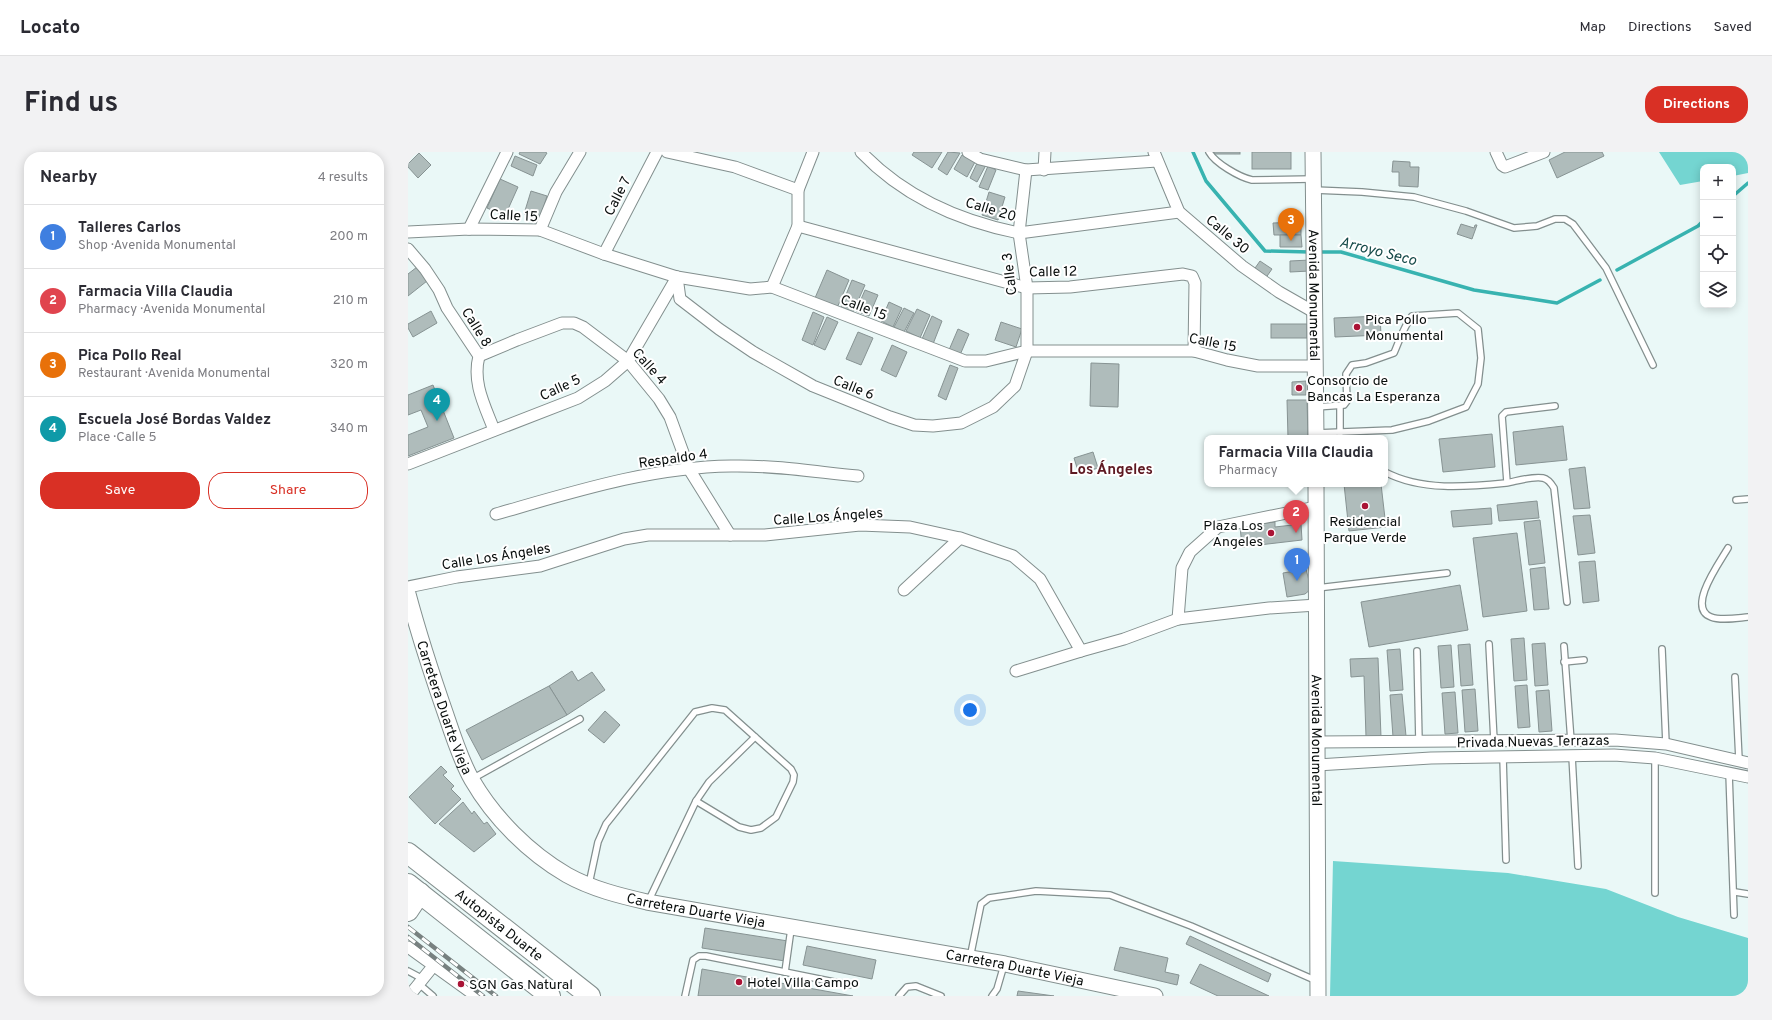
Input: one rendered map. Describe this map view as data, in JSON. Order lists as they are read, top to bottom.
{
  "streets": {
    "highway": ["Autopista Duarte"],
    "main road": ["Avenida Monumental", "Carretera Duarte Vieja"],
    "street": [
      "Calle 7",
      "Calle 20",
      "Calle 15",
      "Calle 30",
      "Calle 12",
      "Calle 3",
      "Calle 8",
      "Calle 4",
      "Calle 5",
      "Calle 6",
      "Respaldo 4",
      "Calle Los Ángeles",
      "Privada Nuevas Terrazas"
    ]
  },
  "crossings": [
    ["Calle 7", "Calle 15"],
    ["Calle 20", "Calle 30"],
    ["Calle 20", "Calle 3"],
    ["Calle 15", "Calle 12"],
    ["Calle 15", "Calle 3"],
    ["Calle 15", "Avenida Monumental"],
    ["Calle 15", "Calle 5"],
    ["Calle 15", "Calle 6"],
    ["Calle 30", "Avenida Monumental"],
    ["Calle 12", "Calle 3"],
    ["Calle 3", "Calle 6"],
    ["Avenida Monumental", "Privada Nuevas Terrazas"],
    ["Calle 8", "Calle 4"],
    ["Calle 8", "Calle 5"],
    ["Calle 4", "Calle 5"],
    ["Calle 4", "Respaldo 4"],
    ["Calle 4", "Calle Los Ángeles"],
    ["Calle 5", "Calle 6"]
  ],
  "districts": ["Los Ángeles"],
  "water": ["Arroyo Seco"],
  "places": [
    "Pica Pollo Monumental",
    "Consorcio de Bancas La Esperanza",
    "Residencial Parque Verde",
    "Plaza Los Angeles",
    "Hotel Villa Campo",
    "SGN Gas Natural"
  ],
  "page": {
    "header": "Locato",
    "nav": ["Map", "Directions", "Saved"],
    "title": "Find us",
    "buttons": [
      "Directions",
      ["Save", "Share"]
    ],
    "heading": ["Nearby", "4 results"],
    "map_buttons": ["+", "−"],
    "list": [
      {
        "mark": "1",
        "name": "Talleres Carlos",
        "note": "Shop · Avenida Monumental",
        "value": "200 m"
      },
      {
        "mark": "2",
        "name": "Farmacia Villa Claudia",
        "note": "Pharmacy · Avenida Monumental",
        "value": "210 m"
      },
      {
        "mark": "3",
        "name": "Pica Pollo Real",
        "note": "Restaurant · Avenida Monumental",
        "value": "320 m"
      },
      {
        "mark": "4",
        "name": "Escuela José Bordas Valdez",
        "note": "Place · Calle 5",
        "value": "340 m"
      }
    ],
    "pins": [
      "3",
      "4",
      "2",
      "1"
    ],
    "popup": ["Farmacia Villa Claudia", "Pharmacy"]
  }
}
